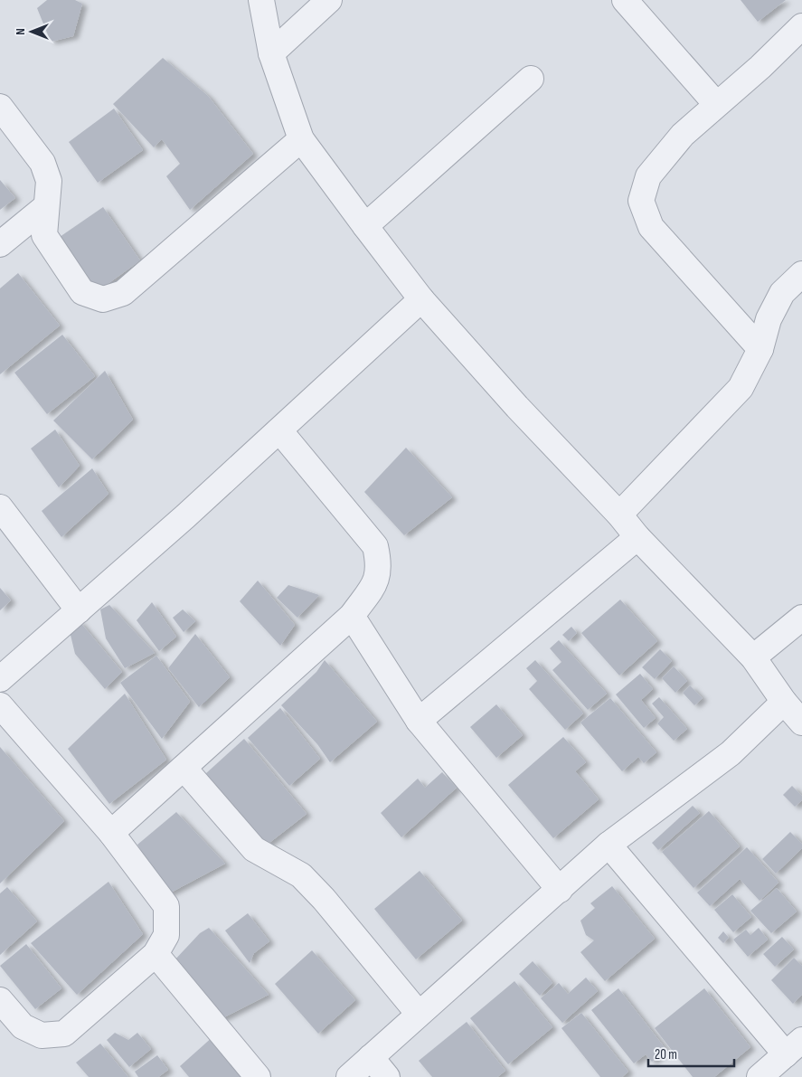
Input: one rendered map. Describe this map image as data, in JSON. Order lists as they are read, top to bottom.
{
  "scale_bar": "20 m",
  "north": "left"
}
